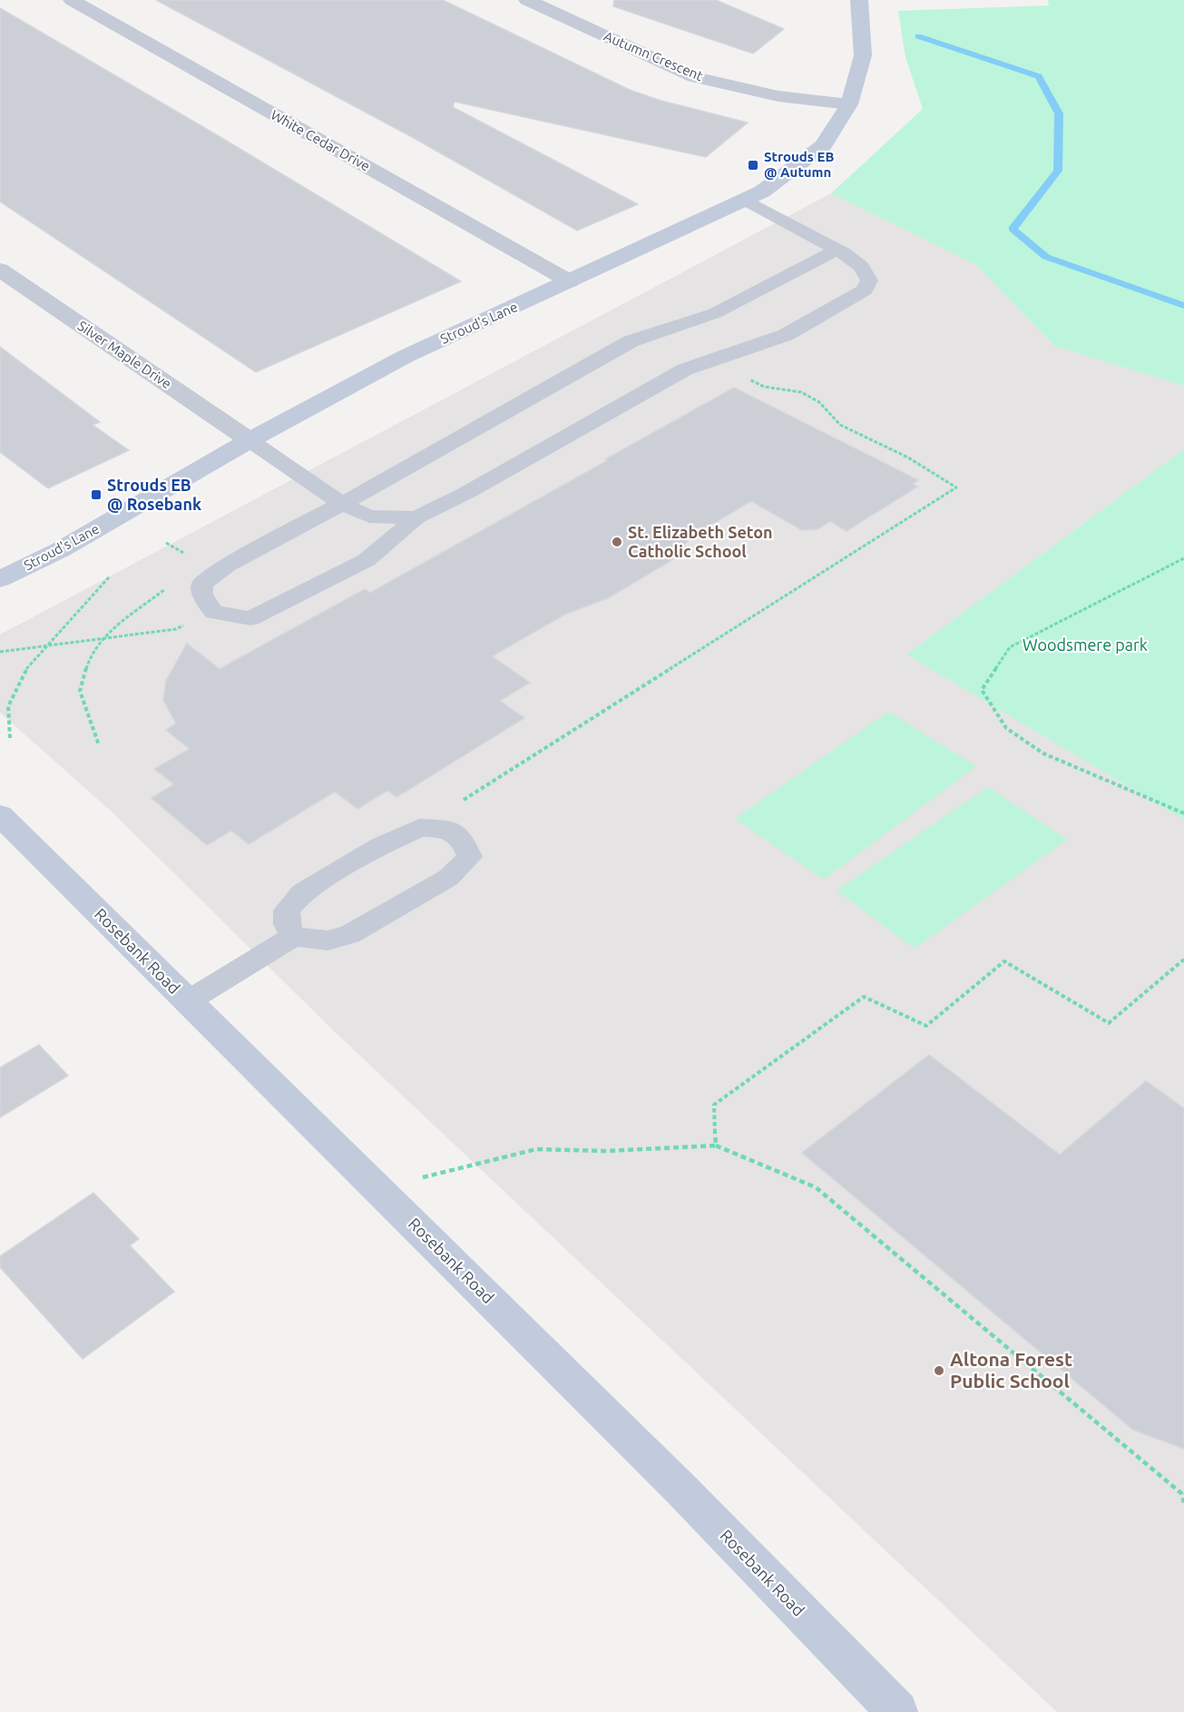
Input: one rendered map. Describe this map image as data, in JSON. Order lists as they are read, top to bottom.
{
  "streets": {
    "street": [
      "Autumn Crescent",
      "White Cedar Drive",
      "Stroud's Lane",
      "Silver Maple Drive",
      "Rosebank Road"
    ]
  },
  "crossings": [
    ["Autumn Crescent", "Stroud's Lane"],
    ["White Cedar Drive", "Stroud's Lane"],
    ["Stroud's Lane", "Silver Maple Drive"]
  ],
  "parks": ["Woodsmere park"],
  "places": {
    "transit": ["Strouds EB @ Autumn", "Strouds EB @ Rosebank"],
    "other": ["St. Elizabeth Seton Catholic School", "Altona Forest Public School"]
  }
}
